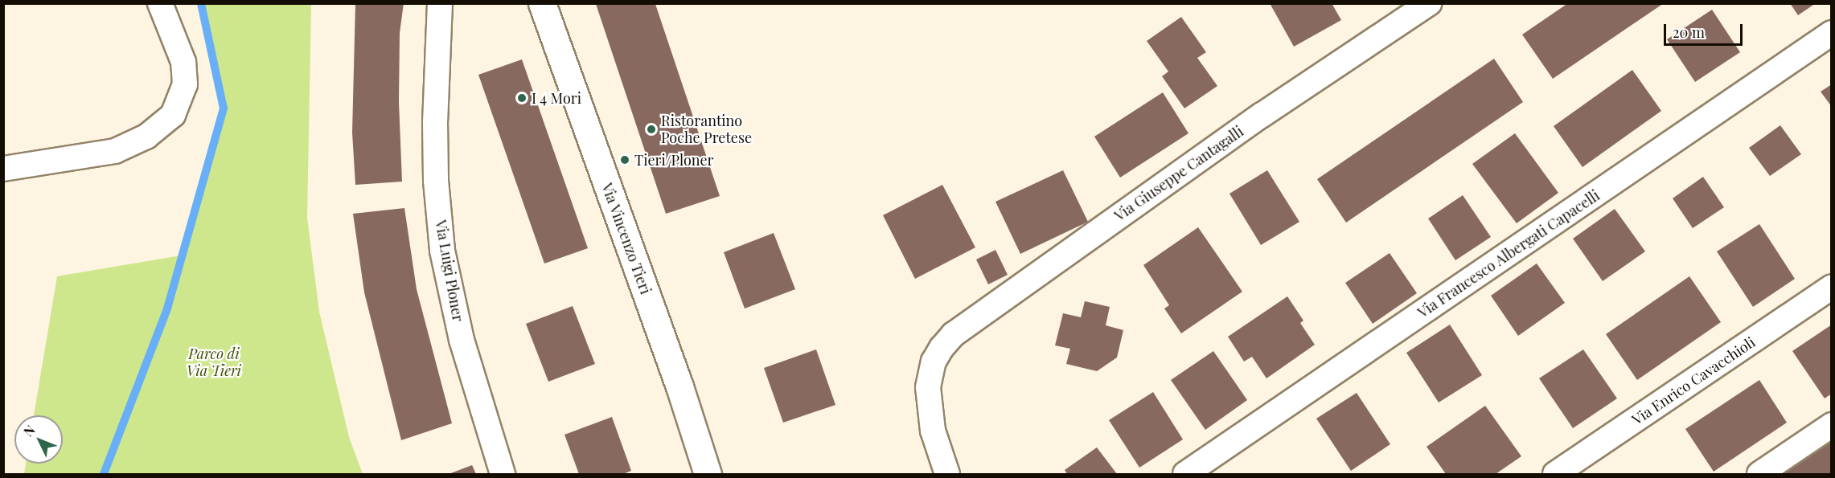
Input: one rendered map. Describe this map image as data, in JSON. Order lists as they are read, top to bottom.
{
  "streets": {
    "street": [
      "Via Giuseppe Cantagalli",
      "Via Vincenzo Tieri",
      "Via Francesco Albergati Capacelli",
      "Via Luigi Ploner",
      "Via Enrico Cavacchioli"
    ]
  },
  "parks": ["Parco di Via Tieri"],
  "places": ["I 4 Mori", "Ristorantino Poche Pretese", "Tieri/Ploner"],
  "scale_bar": "20 m",
  "north": "top left"
}
